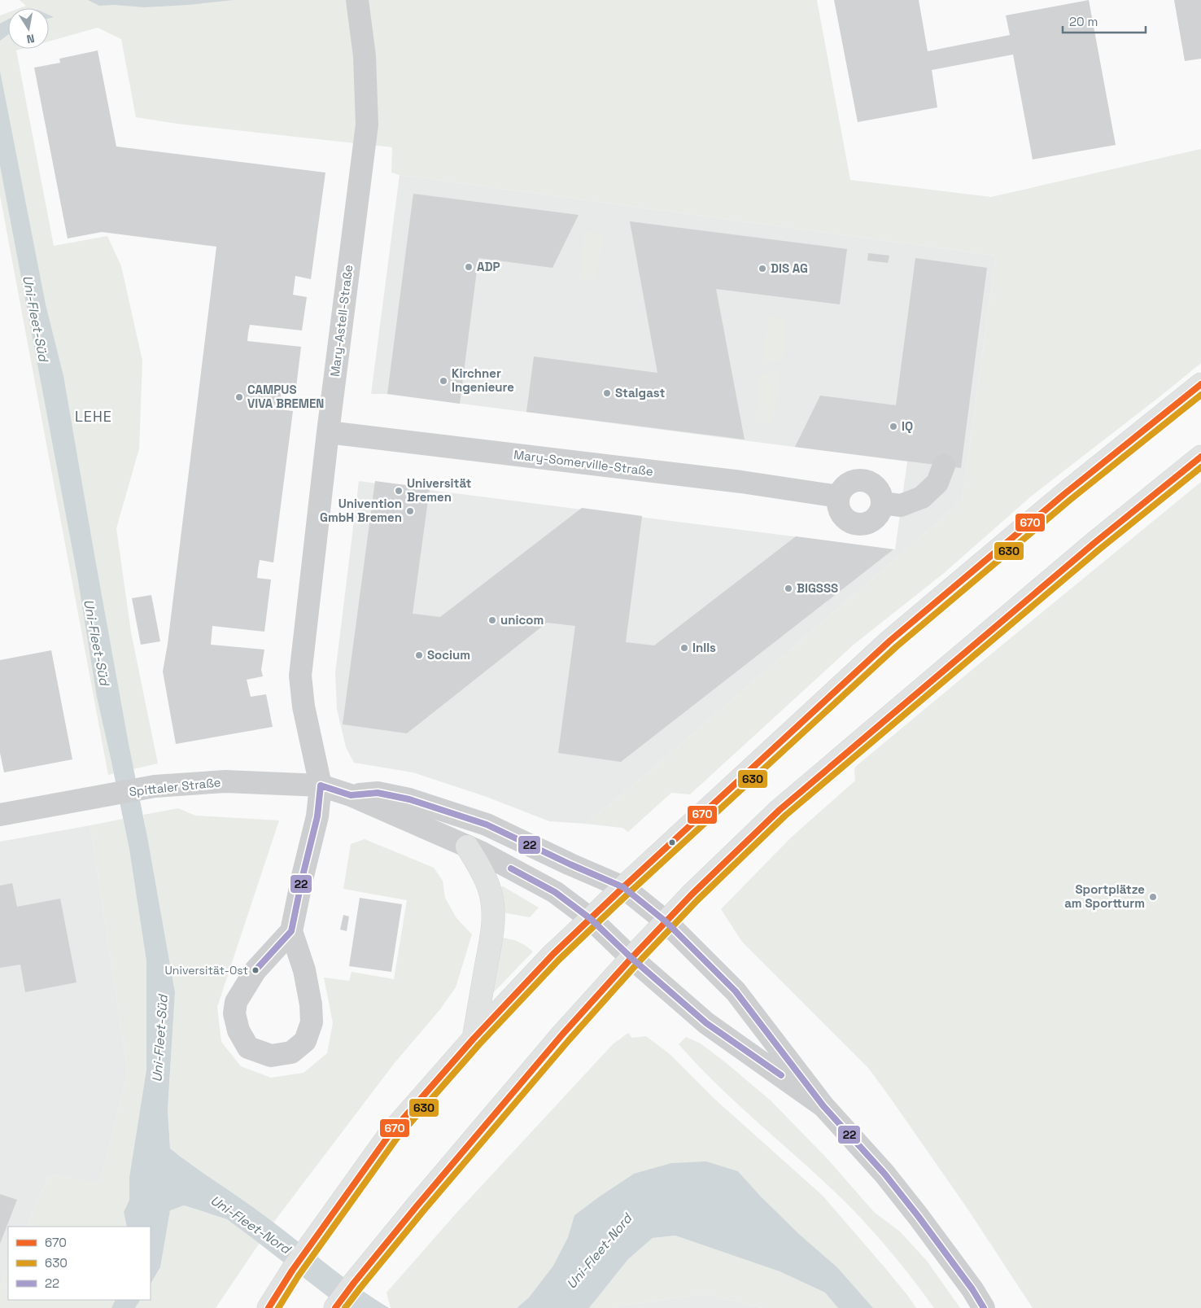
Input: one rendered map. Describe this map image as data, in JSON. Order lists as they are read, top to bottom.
{
  "streets": {
    "street": ["Mary-Astell-Straße", "Mary-Somerville-Straße", "Spittaler Straße"]
  },
  "crossings": [
    ["Mary-Astell-Straße", "Mary-Somerville-Straße"],
    ["Mary-Astell-Straße", "Spittaler Straße"]
  ],
  "districts": ["LEHE"],
  "water": ["Uni-Fleet-Süd", "Uni-Fleet-Nord"],
  "places": [
    "ADP",
    "DIS AG",
    "Kirchner Ingenieure",
    "Stalgast",
    "CAMPUS VIVA BREMEN",
    "IQ",
    "Universität Bremen",
    "Univention GmbH Bremen",
    "BIGSSS",
    "unicom",
    "InIIs",
    "Socium",
    "Sportplätze am Sportturm",
    "Universität-Ost"
  ],
  "lines": ["transit line 670", "transit line 630", "transit line 22"],
  "legend": ["670", "630", "22"],
  "scale_bar": "20 m",
  "north": "bottom"
}
